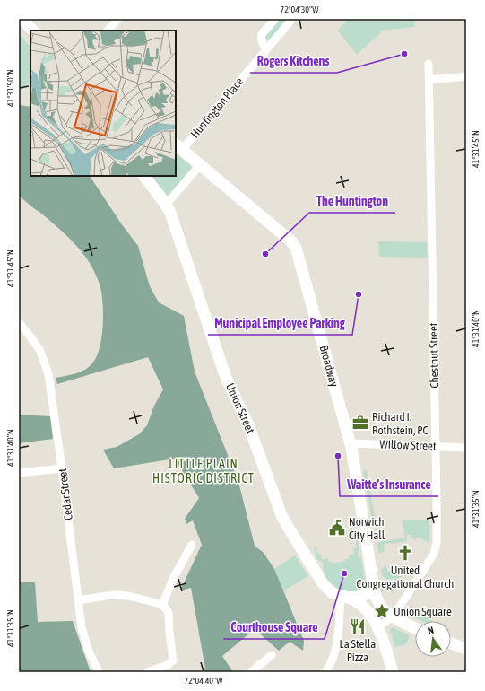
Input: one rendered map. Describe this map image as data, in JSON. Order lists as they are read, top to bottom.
{
  "streets": {
    "main road": ["Broadway", "Union Street"],
    "street": [
      "Huntington Place",
      "Chestnut Street",
      "Willow Street",
      "Cedar Street"
    ]
  },
  "crossings": [
    ["Huntington Place", "Broadway"],
    ["Chestnut Street", "Broadway"],
    ["Chestnut Street", "Willow Street"],
    ["Broadway", "Willow Street"]
  ],
  "districts": ["LITTLE PLAIN HISTORIC DISTRICT"],
  "places": {
    "other": [
      "Rogers Kitchens",
      "The Huntington",
      "Municipal Employee Parking",
      "Waitte’s Insurance",
      "Courthouse Square"
    ],
    "office": ["Richard I. Rothstein, PC"],
    "public building": ["Norwich City Hall"],
    "church": ["United Congregational Church"],
    "place": ["Union Square"],
    "restaurant": ["La Stella Pizza"]
  },
  "north": "top",
  "coordinates": [
    "72°04'30\"W",
    "41°31'50\"N",
    "41°31'45\"N",
    "41°31'40\"N",
    "41°31'35\"N",
    "72°04'40\"W"
  ]
}
